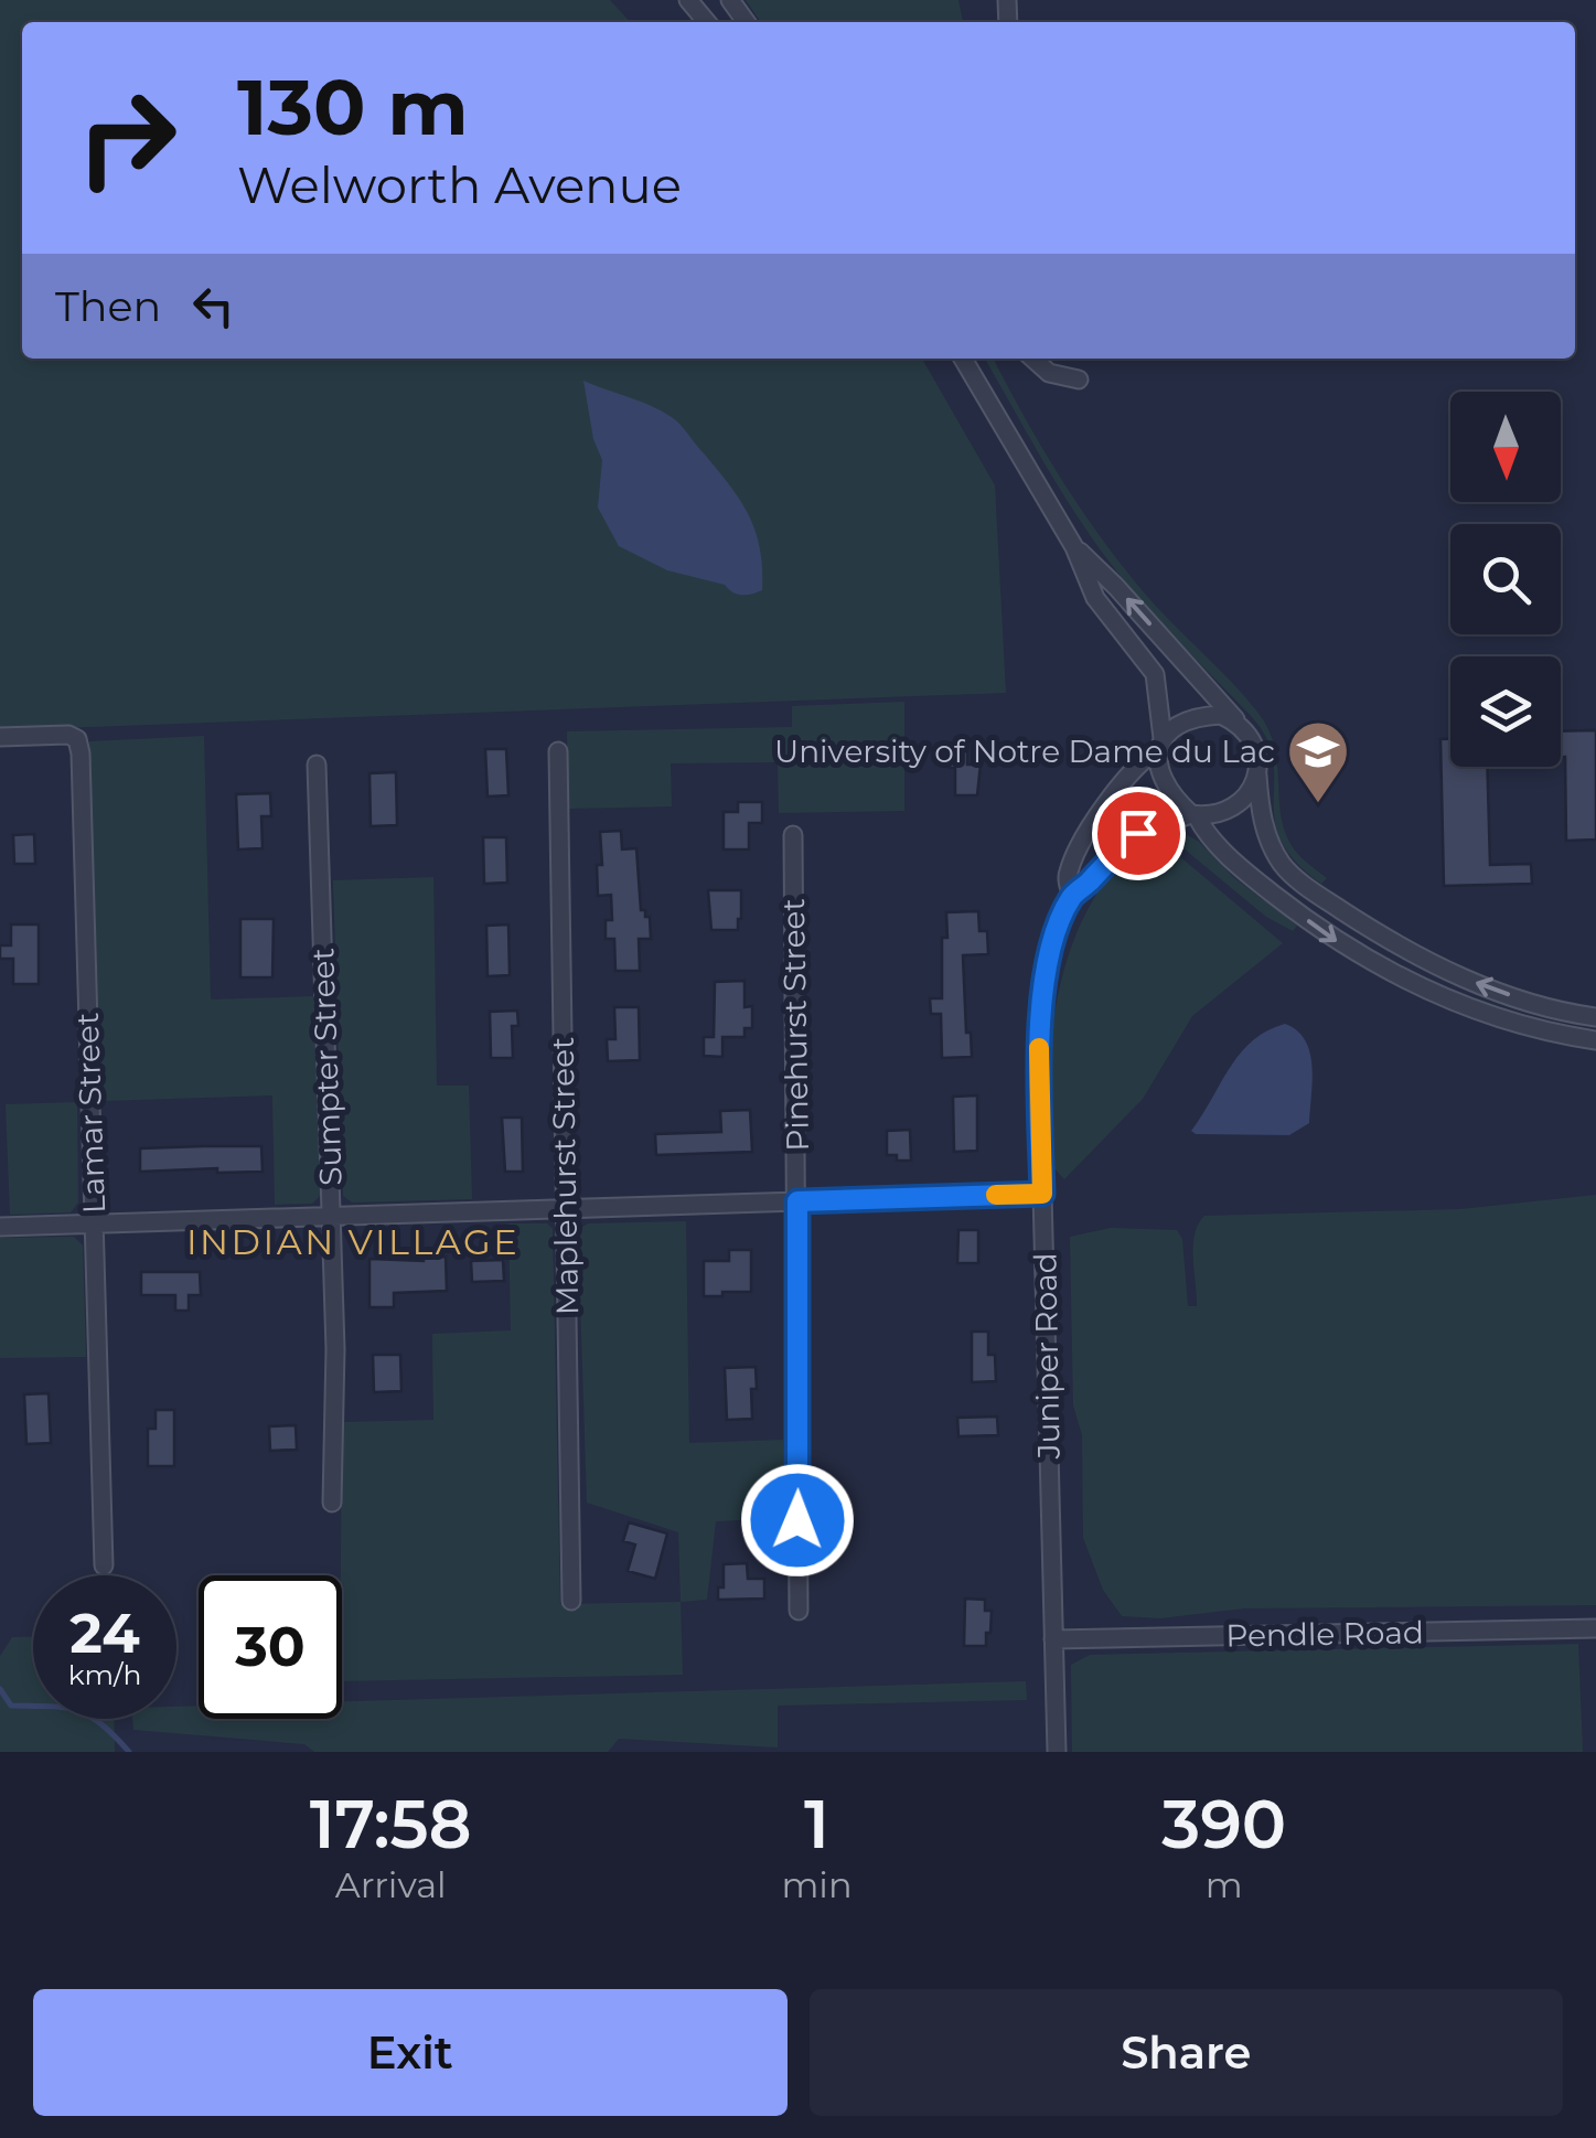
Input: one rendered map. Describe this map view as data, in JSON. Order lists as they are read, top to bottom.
{
  "streets": {
    "street": [
      "Pinehurst Street",
      "Sumpter Street",
      "Lamar Street",
      "Maplehurst Street",
      "Juniper Road",
      "Pendle Road"
    ]
  },
  "crossings": [
    ["Juniper Road", "Pendle Road"]
  ],
  "districts": ["INDIAN VILLAGE"],
  "places": {
    "school or university": ["University of Notre Dame du Lac"]
  },
  "north": "bottom",
  "page": {
    "turn": ["130 m", "Welworth Avenue"],
    "then": "Then",
    "speed": "24 km/h",
    "limit": "30",
    "eta": [
      "17:58",
      "Arrival",
      "1",
      "min",
      "390",
      "m"
    ],
    "buttons": ["Exit", "Share"]
  }
}
